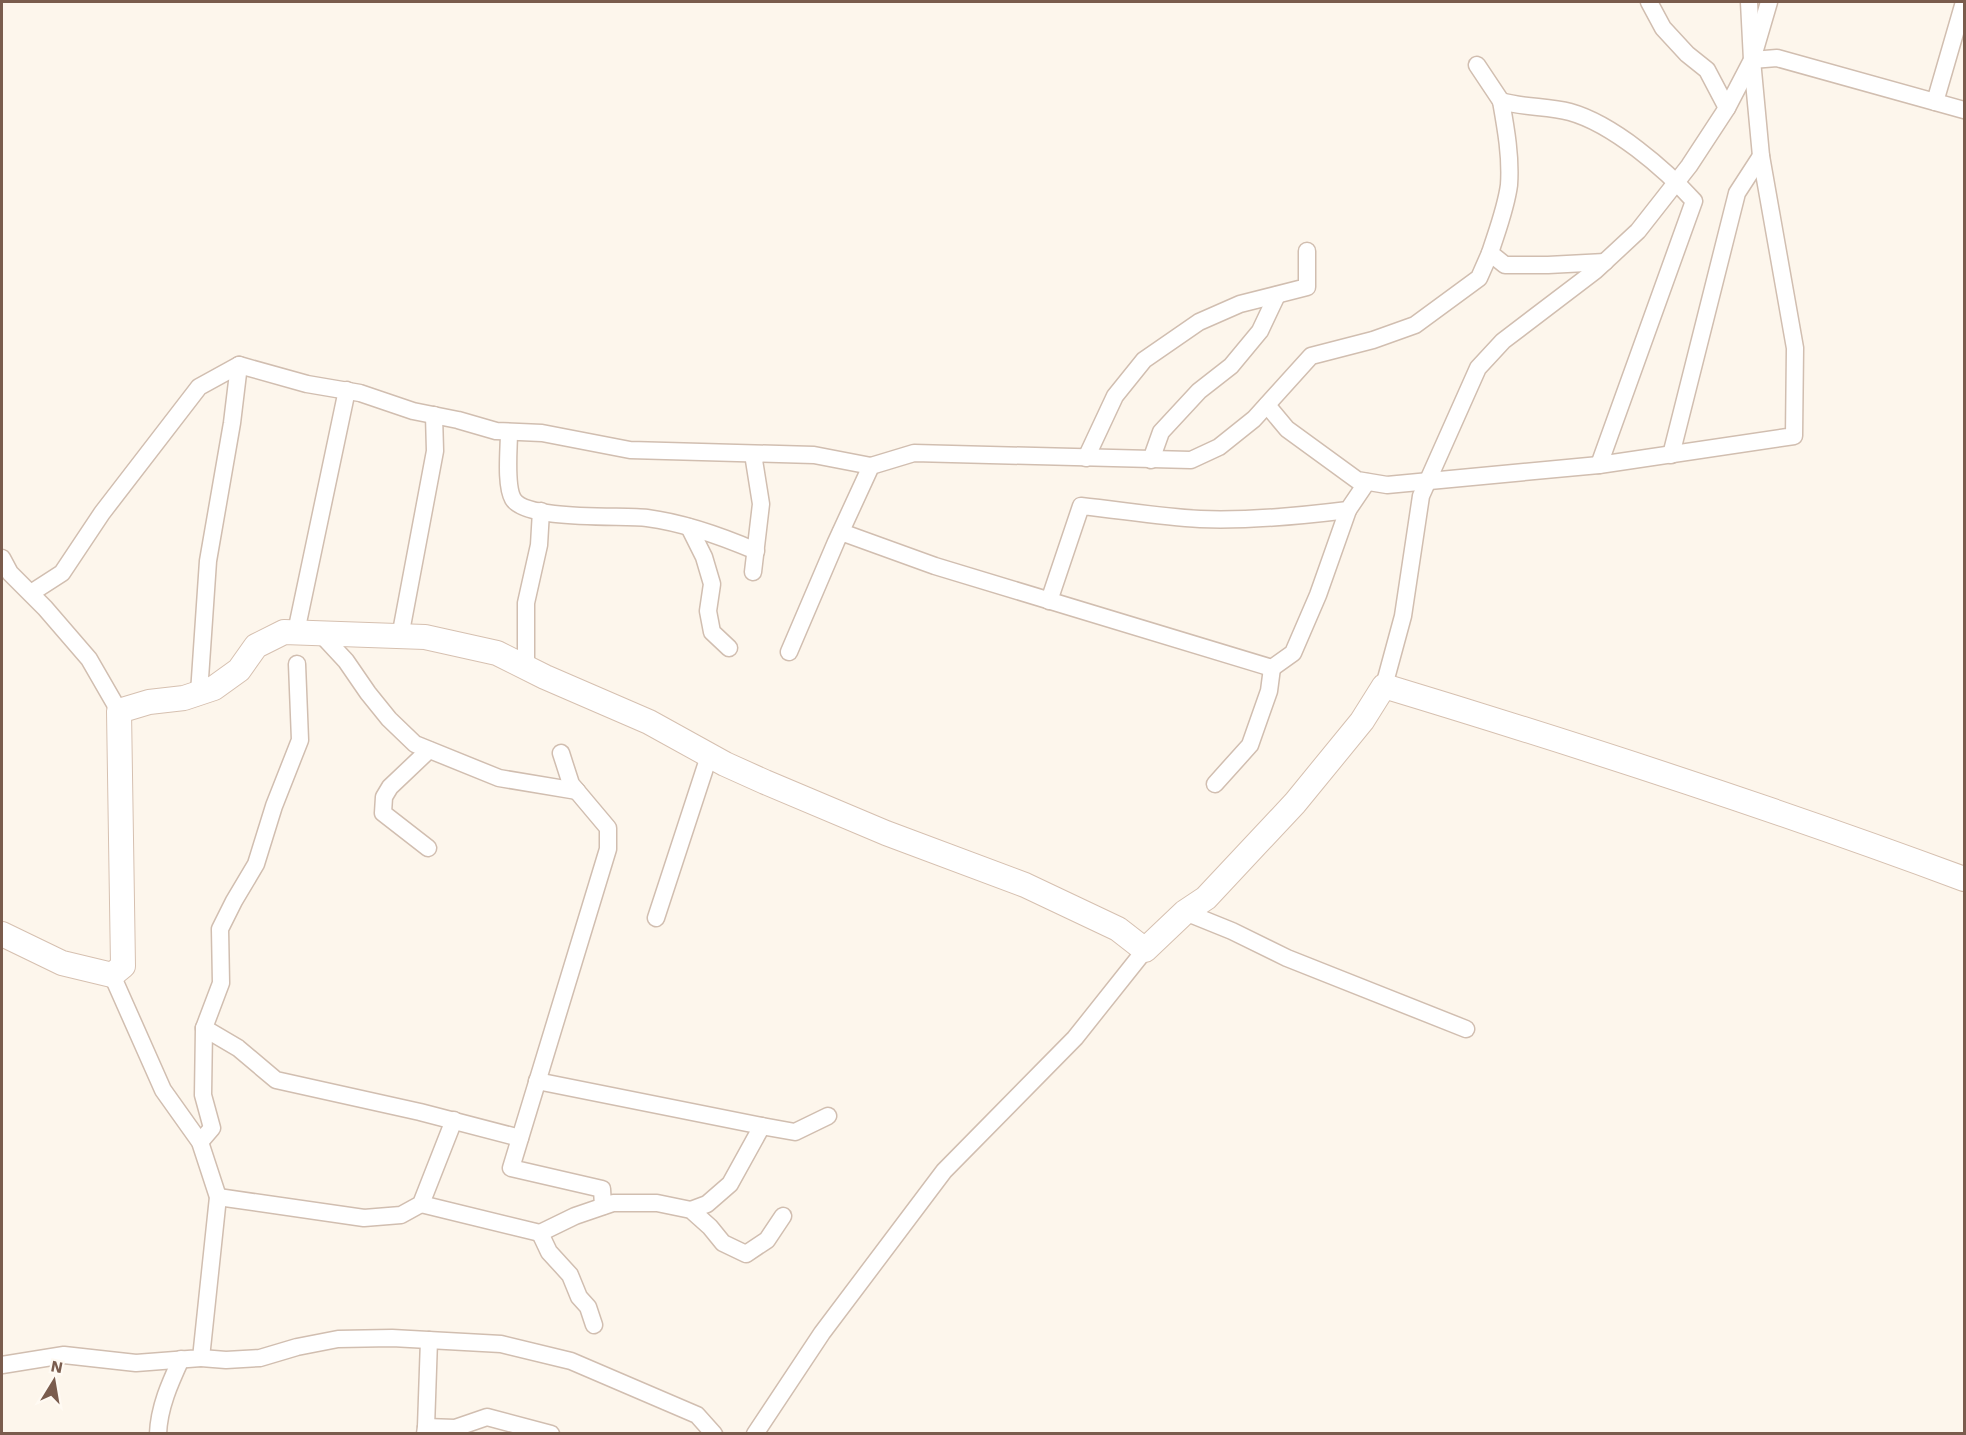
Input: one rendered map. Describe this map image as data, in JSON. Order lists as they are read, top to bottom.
{
  "north": "top"
}
